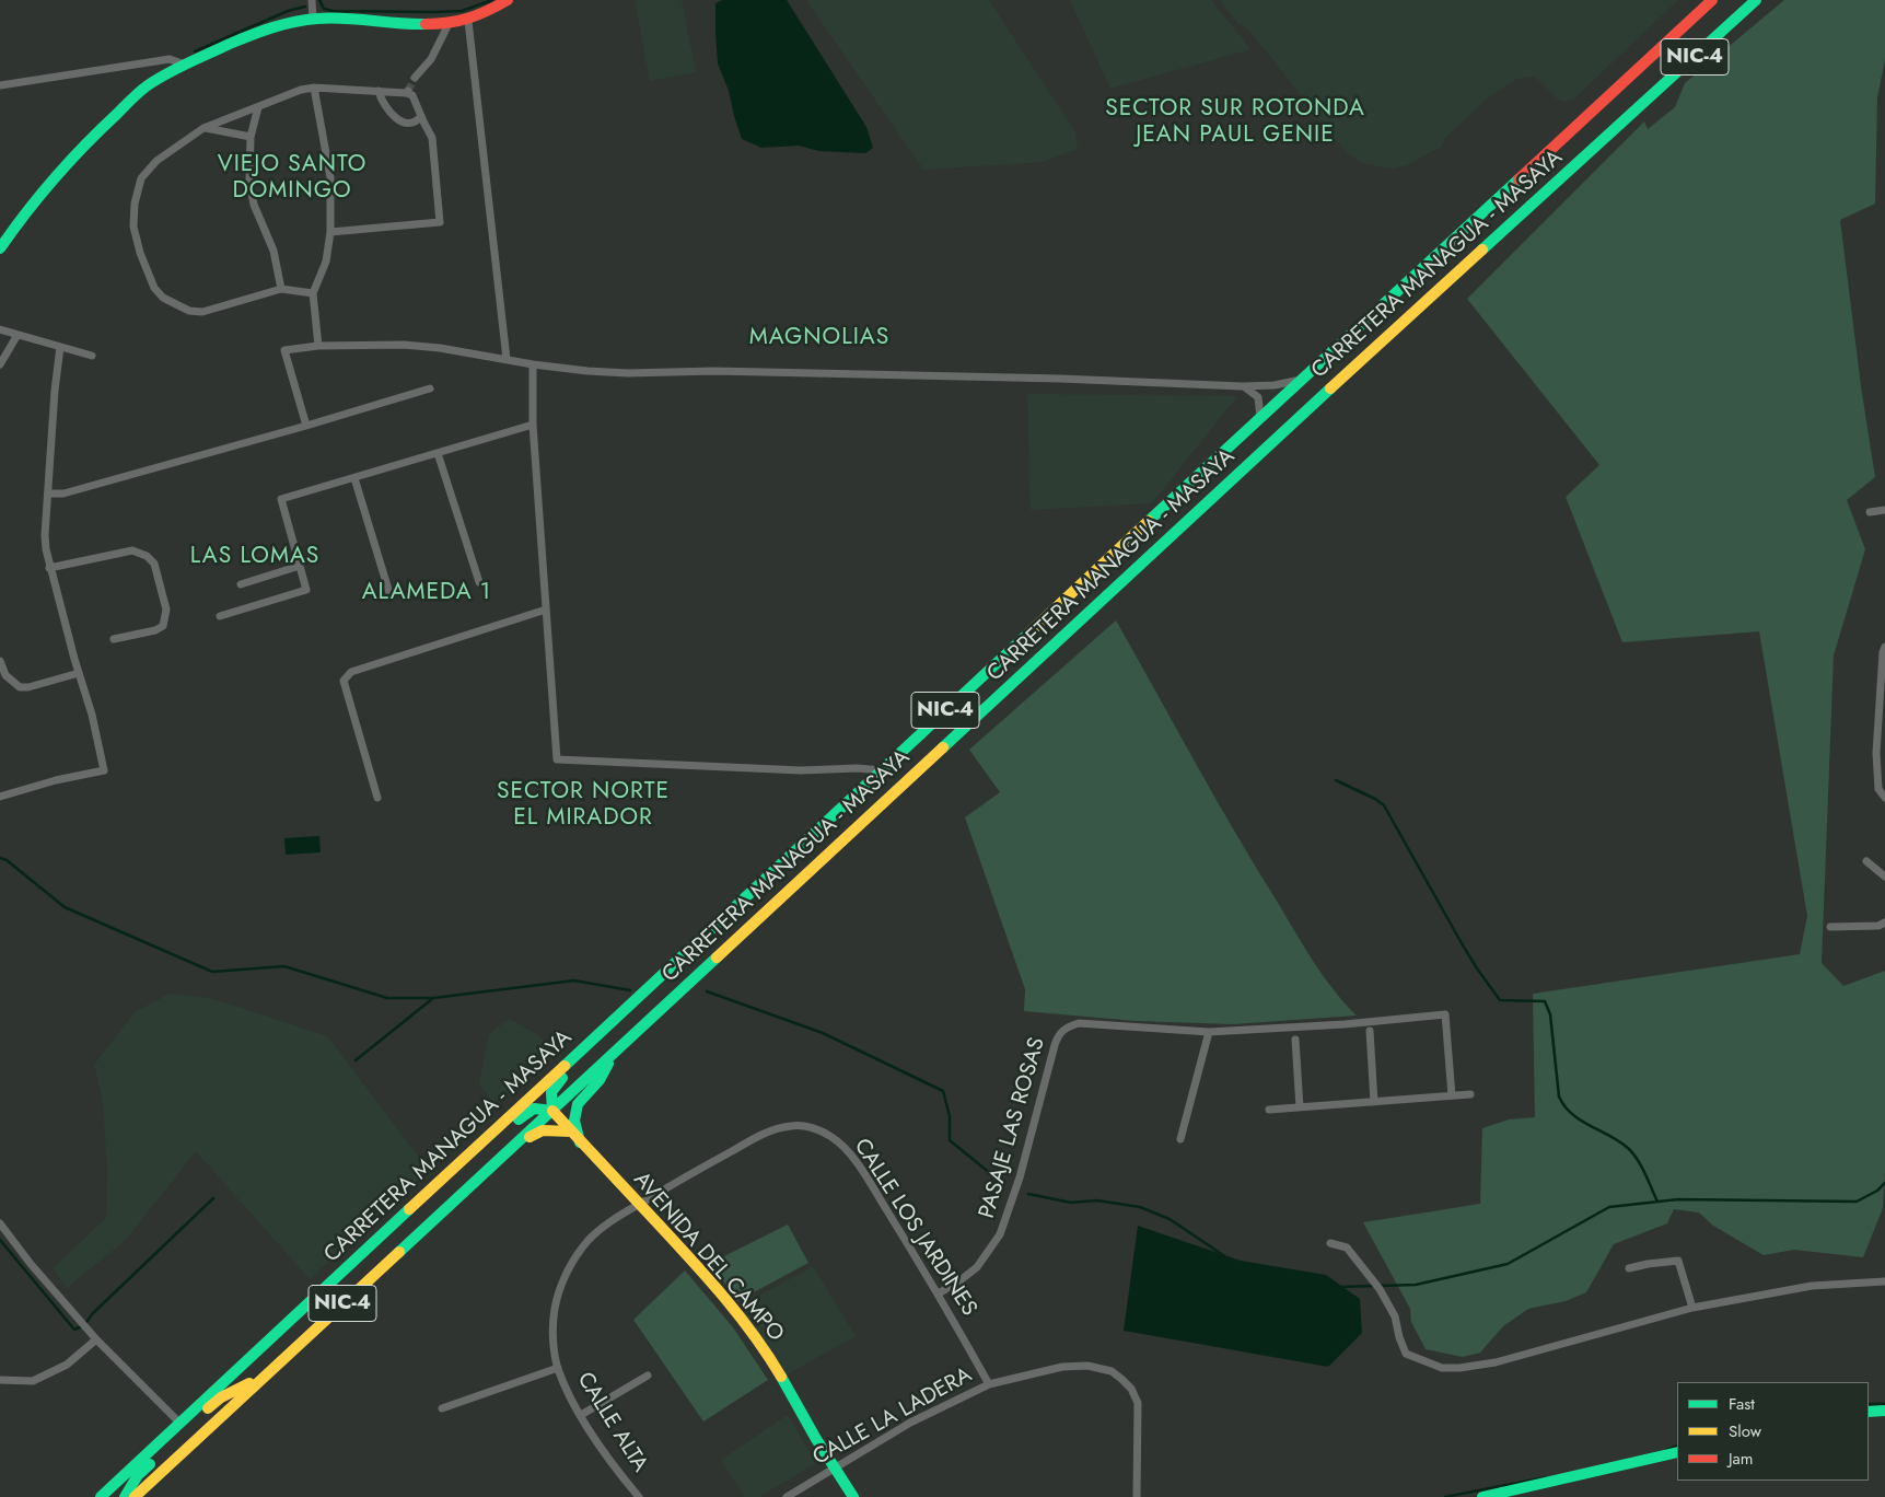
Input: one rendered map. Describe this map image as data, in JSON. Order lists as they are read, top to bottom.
{
  "streets": {
    "main road": ["NIC-4", "CARRETERA MANAGUA - MASAYA", "AVENIDA DEL CAMPO"],
    "street": [
      "PASAJE LAS ROSAS",
      "CALLE LOS JARDINES",
      "CALLE LA LADERA",
      "CALLE ALTA"
    ]
  },
  "crossings": [
    ["CARRETERA MANAGUA - MASAYA", "AVENIDA DEL CAMPO"],
    ["PASAJE LAS ROSAS", "CALLE LOS JARDINES"],
    ["CALLE LOS JARDINES", "AVENIDA DEL CAMPO"],
    ["CALLE LOS JARDINES", "CALLE LA LADERA"],
    ["CALLE LOS JARDINES", "CALLE ALTA"],
    ["AVENIDA DEL CAMPO", "CALLE LA LADERA"],
    ["AVENIDA DEL CAMPO", "CALLE ALTA"]
  ],
  "districts": [
    "SECTOR SUR ROTONDA JEAN PAUL GENIE",
    "VIEJO SANTO DOMINGO",
    "MAGNOLIAS",
    "LAS LOMAS",
    "ALAMEDA 1",
    "SECTOR NORTE EL MIRADOR"
  ],
  "legend": ["Fast", "Slow", "Jam"]
}
